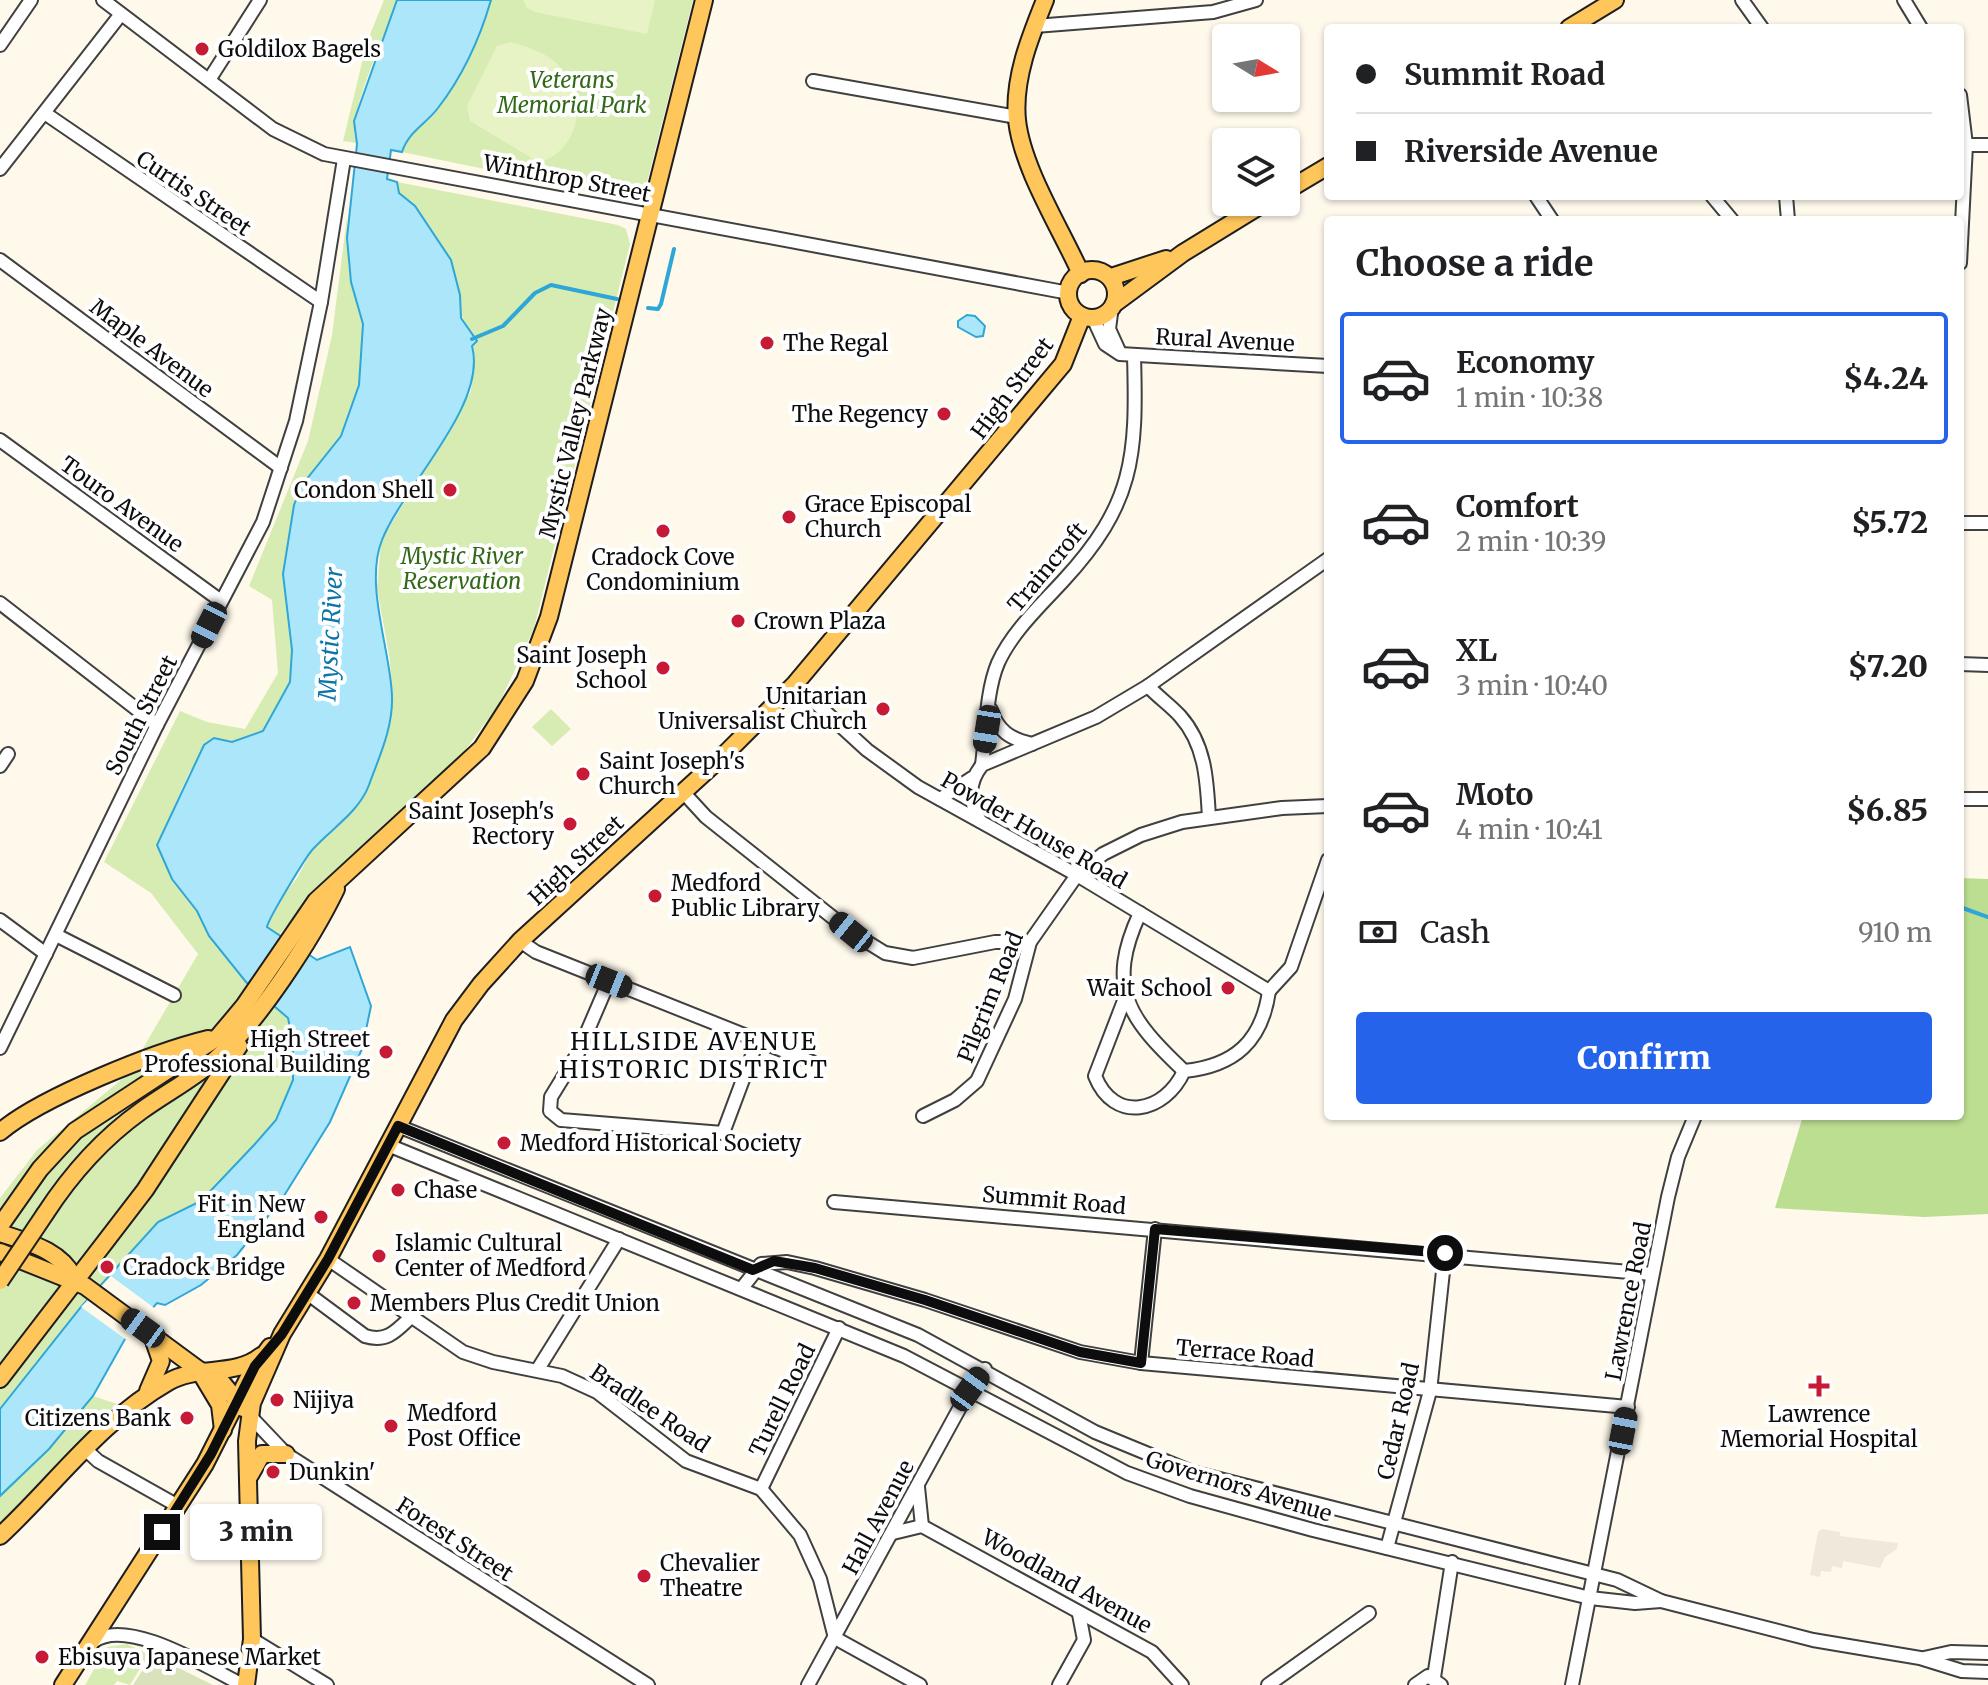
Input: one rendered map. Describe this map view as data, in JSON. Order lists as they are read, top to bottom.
{
  "streets": {
    "main road": ["High Street", "Mystic Valley Parkway"],
    "street": [
      "Winthrop Street",
      "Curtis Street",
      "Rural Avenue",
      "Maple Avenue",
      "Touro Avenue",
      "Traincroft",
      "South Street",
      "Powder House Road",
      "Pilgrim Road",
      "Summit Road",
      "Lawrence Road",
      "Terrace Road",
      "Turell Road",
      "Bradlee Road",
      "Cedar Road",
      "Governors Avenue",
      "Hall Avenue",
      "Forest Street",
      "Woodland Avenue"
    ]
  },
  "crossings": [
    ["Winthrop Street", "High Street"],
    ["Winthrop Street", "Mystic Valley Parkway"],
    ["Winthrop Street", "South Street"],
    ["Curtis Street", "South Street"],
    ["Rural Avenue", "Traincroft"],
    ["Maple Avenue", "South Street"],
    ["High Street", "Powder House Road"],
    ["High Street", "Bradlee Road"],
    ["High Street", "Governors Avenue"],
    ["High Street", "Forest Street"],
    ["Touro Avenue", "South Street"],
    ["Traincroft", "Powder House Road"],
    ["Powder House Road", "Pilgrim Road"],
    ["Summit Road", "Lawrence Road"],
    ["Summit Road", "Cedar Road"],
    ["Lawrence Road", "Terrace Road"],
    ["Lawrence Road", "Governors Avenue"],
    ["Terrace Road", "Cedar Road"],
    ["Terrace Road", "Governors Avenue"],
    ["Turell Road", "Bradlee Road"],
    ["Turell Road", "Governors Avenue"],
    ["Bradlee Road", "Hall Avenue"],
    ["Cedar Road", "Governors Avenue"],
    ["Governors Avenue", "Hall Avenue"]
  ],
  "districts": ["HILLSIDE AVENUE HISTORIC DISTRICT"],
  "water": ["Mystic River"],
  "parks": ["Veterans Memorial Park", "Mystic River Reservation"],
  "places": {
    "other": [
      "Goldilox Bagels",
      "The Regal",
      "The Regency",
      "Condon Shell",
      "Grace Episcopal Church",
      "Cradock Cove Condominium",
      "Crown Plaza",
      "Saint Joseph School",
      "Unitarian Universalist Church",
      "Saint Joseph's Church",
      "Saint Joseph's Rectory",
      "Medford Public Library",
      "Wait School",
      "High Street Professional Building",
      "Medford Historical Society",
      "Chase",
      "Fit in New England",
      "Islamic Cultural Center of Medford",
      "Cradock Bridge",
      "Members Plus Credit Union",
      "Nijiya",
      "Citizens Bank",
      "Medford Post Office",
      "Dunkin'",
      "Chevalier Theatre",
      "Ebisuya Japanese Market"
    ],
    "health": ["Lawrence Memorial Hospital"]
  },
  "north": "right",
  "page": {
    "banner": ["Summit Road", "Riverside Avenue"],
    "heading": "Choose a ride",
    "list": [
      {
        "name": "Economy",
        "note": "1 min · 10:38",
        "value": "$4.24"
      },
      {
        "name": "Comfort",
        "note": "2 min · 10:39",
        "value": "$5.72"
      },
      {
        "name": "XL",
        "note": "3 min · 10:40",
        "value": "$7.20"
      },
      {
        "name": "Moto",
        "note": "4 min · 10:41",
        "value": "$6.85"
      }
    ],
    "pay": ["Cash", "910 m"],
    "buttons": "Confirm",
    "bubble": "3 min"
  }
}
